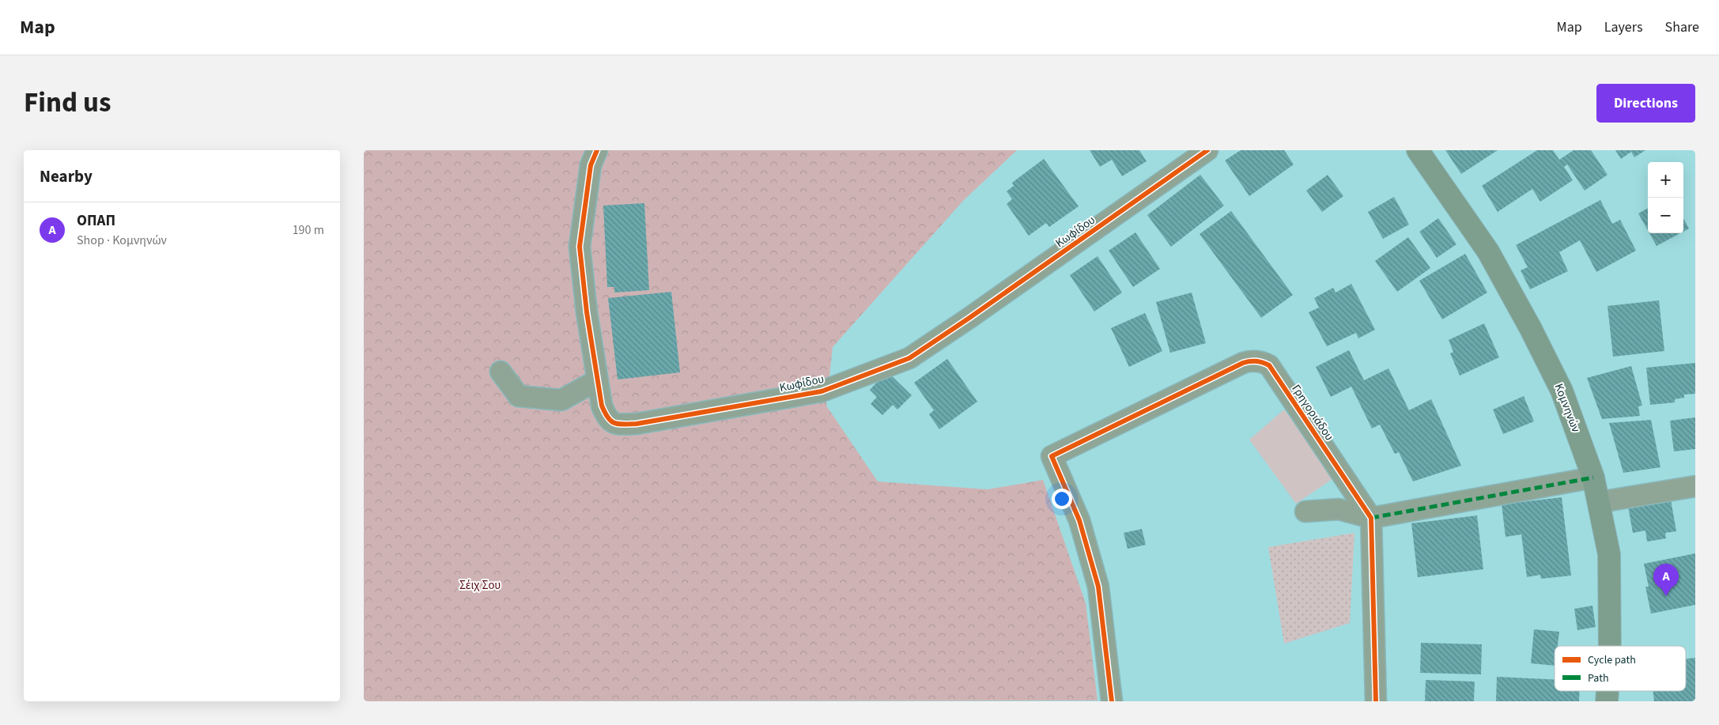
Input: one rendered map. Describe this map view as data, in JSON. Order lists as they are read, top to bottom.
{
  "streets": {
    "main road": ["Κομνηνών"],
    "street": ["Κωφίδου", "Γρηγοριάδου"]
  },
  "parks": ["Σέιχ Σου"],
  "legend": ["Cycle path", "Path"],
  "page": {
    "header": "Map",
    "nav": ["Map", "Layers", "Share"],
    "title": "Find us",
    "buttons": "Directions",
    "heading": "Nearby",
    "map_buttons": ["+", "−"],
    "list": [
      {
        "mark": "A",
        "name": "ΟΠΑΠ",
        "note": "Shop · Κομνηνών",
        "value": "190 m"
      }
    ],
    "pins": "A"
  }
}
